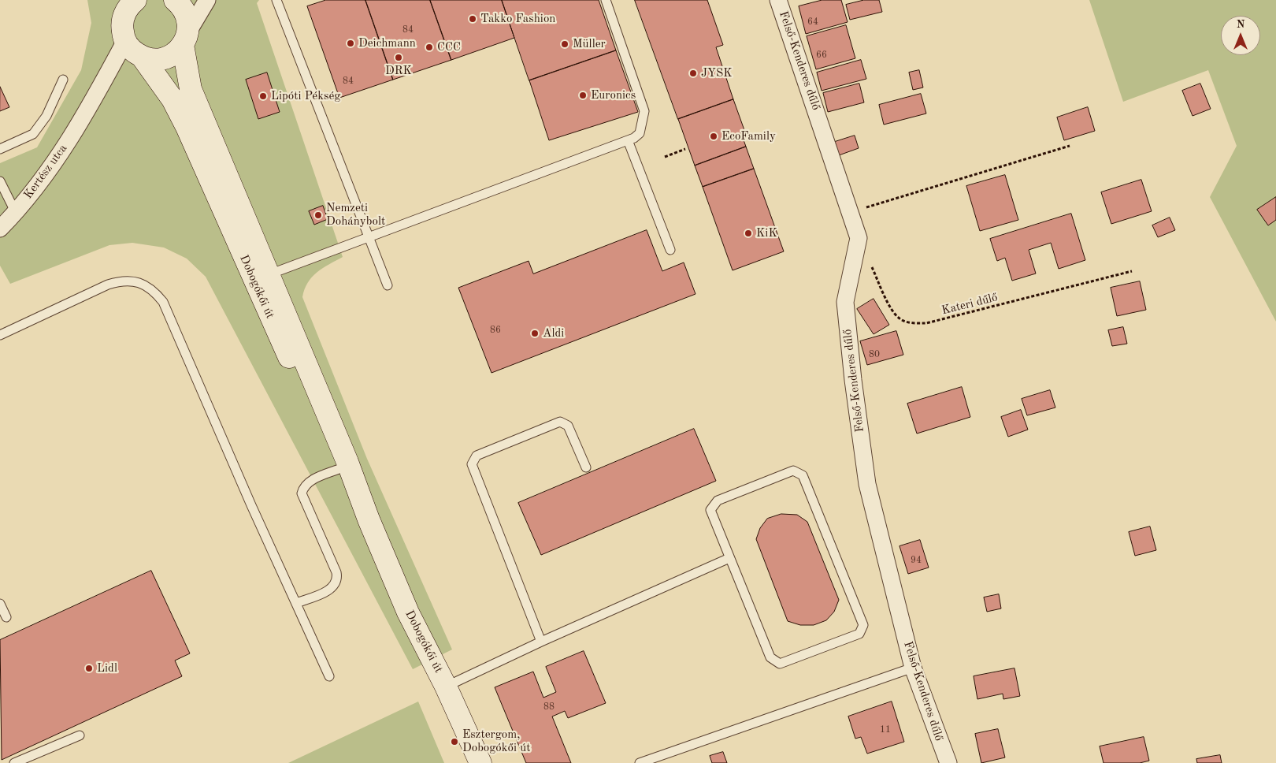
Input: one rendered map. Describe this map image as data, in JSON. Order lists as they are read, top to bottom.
{
  "streets": {
    "main road": ["Dobogókői út"],
    "street": ["Felső-Kenderes dűlő", "Kertész utca"],
    "path": ["Kateri dűlő"]
  },
  "crossings": [
    ["Felső-Kenderes dűlő", "Kateri dűlő"],
    ["Kertész utca", "Dobogókői út"]
  ],
  "places": [
    "Takko Fashion",
    "Deichmann",
    "Müller",
    "CCC",
    "DRK",
    "JYSK",
    "Euronics",
    "Lipóti Pékség",
    "EcoFamily",
    "Nemzeti Dohánybolt",
    "KiK",
    "Aldi",
    "Lidl",
    "Esztergom, Dobogókői út"
  ],
  "house_numbers": [
    "64",
    "84",
    "66",
    "84",
    "86",
    "80",
    "94",
    "88",
    "11"
  ],
  "north": "top"
}
